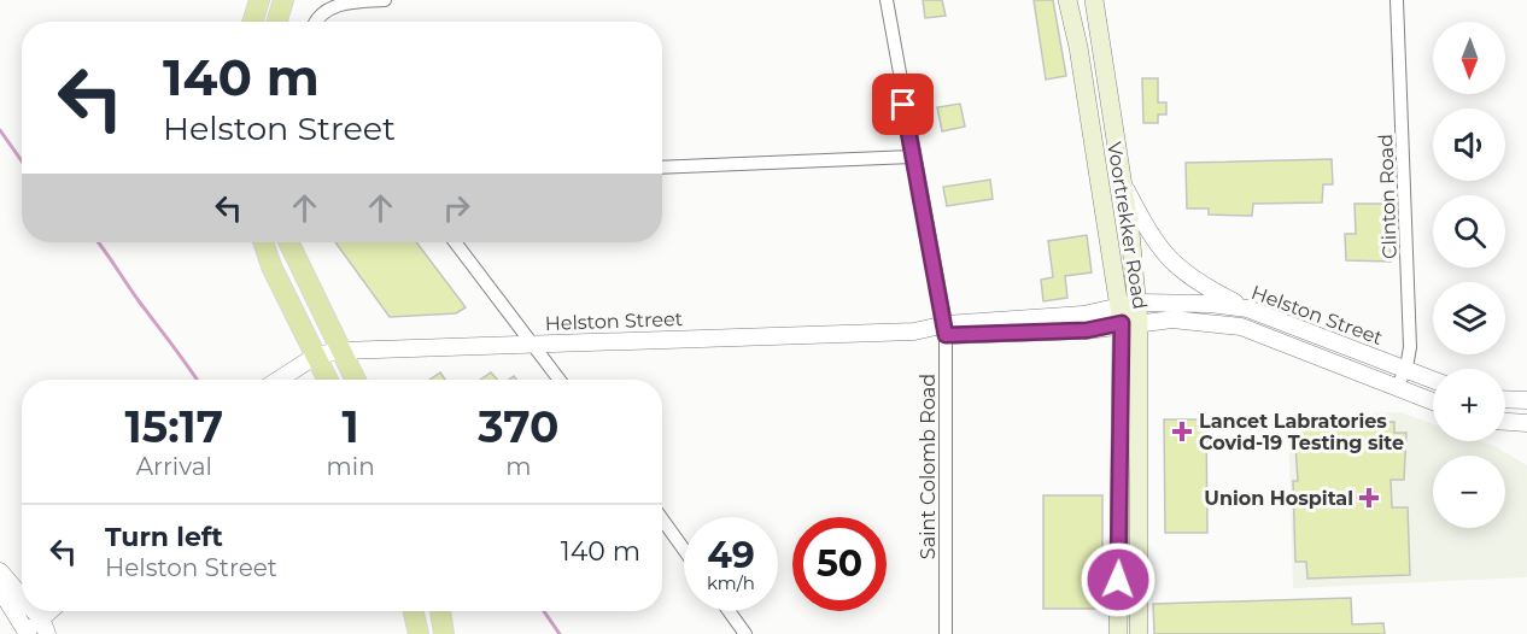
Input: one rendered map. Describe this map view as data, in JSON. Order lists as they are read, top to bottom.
{
  "streets": {
    "main road": ["Voortrekker Road"],
    "street": ["Clinton Road", "Helston Street", "Saint Colomb Road"]
  },
  "crossings": [
    ["Clinton Road", "Helston Street"],
    ["Voortrekker Road", "Helston Street"],
    ["Helston Street", "Saint Colomb Road"]
  ],
  "places": {
    "health": ["Lancet Labratories Covid-19 Testing site", "Union Hospital"]
  },
  "north": "bottom",
  "page": {
    "map_buttons": ["+", "−"],
    "turn": ["140 m", "Helston Street"],
    "eta": [
      "15:17",
      "Arrival",
      "1",
      "min",
      "370",
      "m"
    ],
    "list": [
      {
        "name": "Turn left",
        "note": "Helston Street",
        "value": "140 m"
      }
    ],
    "speed": "49 km/h",
    "limit": "50"
  }
}
